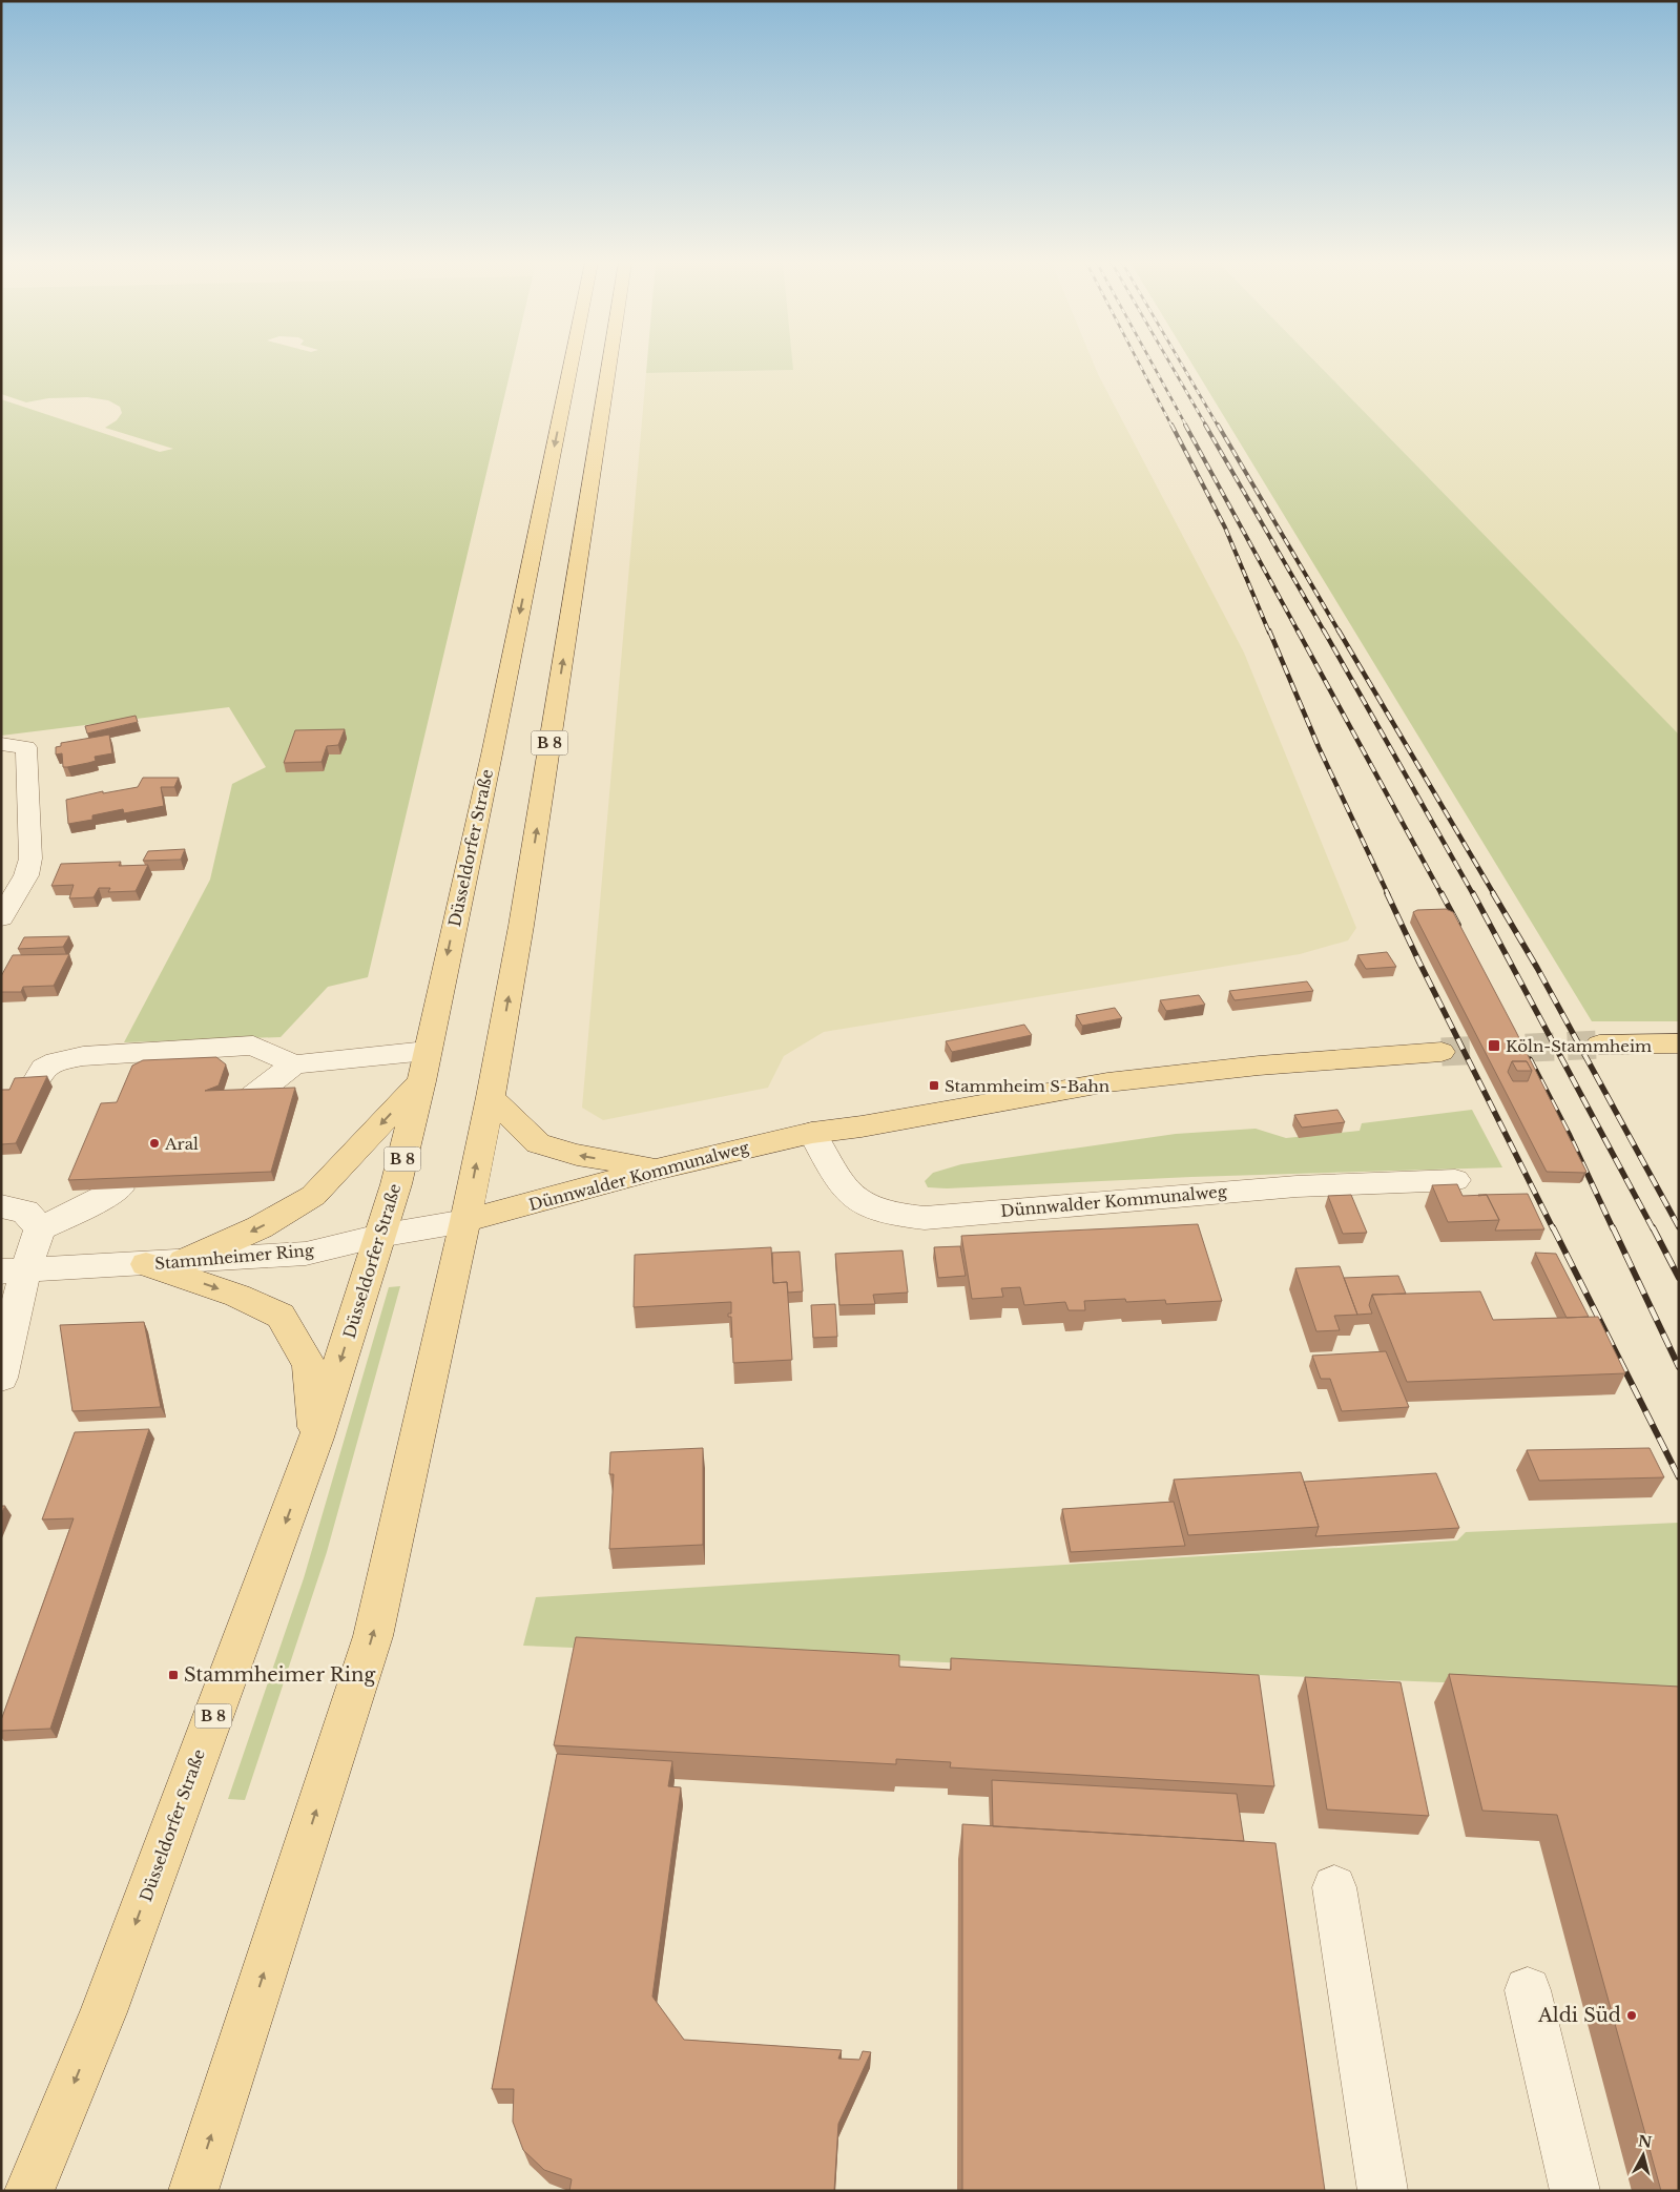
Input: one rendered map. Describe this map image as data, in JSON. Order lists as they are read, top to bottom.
{
  "streets": {
    "main road": ["B 8", "Düsseldorfer Straße", "Dünnwalder Kommunalweg"],
    "street": ["Stammheimer Ring"]
  },
  "crossings": [
    ["B 8", "Dünnwalder Kommunalweg"],
    ["B 8", "Stammheimer Ring"],
    ["Düsseldorfer Straße", "Stammheimer Ring"],
    ["Dünnwalder Kommunalweg", "Stammheimer Ring"]
  ],
  "places": {
    "transit": ["Köln-Stammheim", "Stammheim S-Bahn", "Stammheimer Ring"],
    "other": ["Aral", "Aldi Süd"]
  },
  "north": "top"
}
